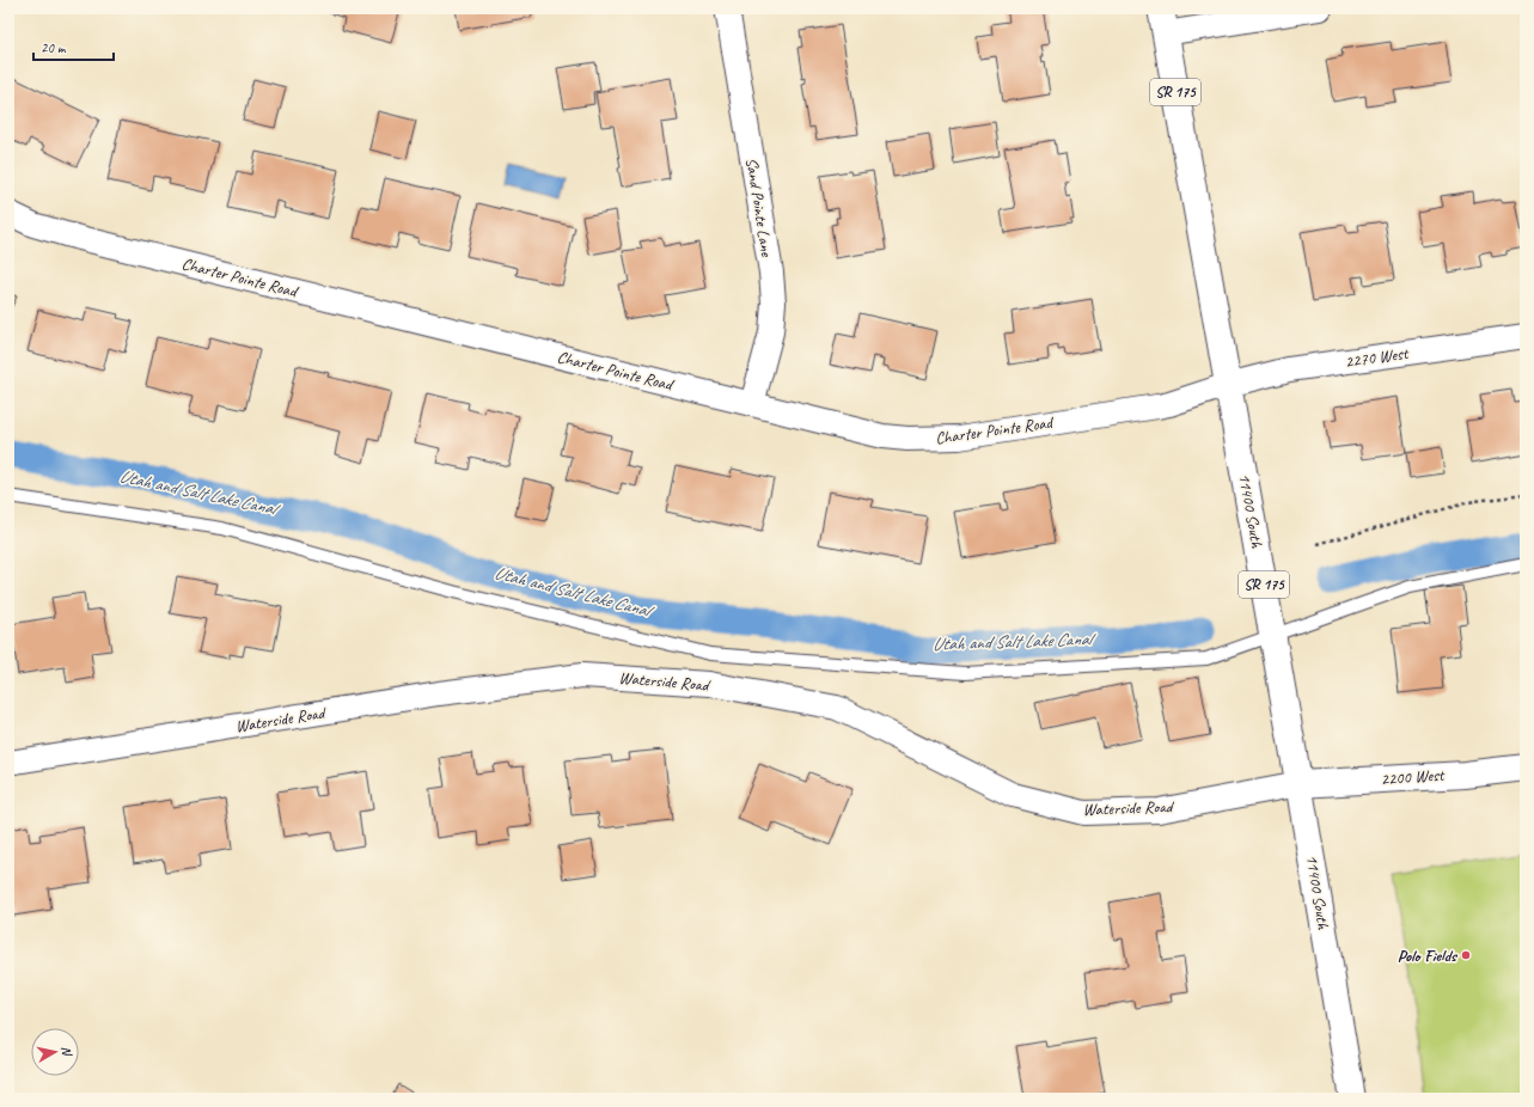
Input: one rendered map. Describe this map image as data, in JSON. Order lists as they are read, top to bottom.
{
  "streets": {
    "main road": ["SR 175", "11400 South", "2200 West"],
    "street": [
      "Sand Pointe Lane",
      "Charter Pointe Road",
      "2270 West",
      "Waterside Road"
    ]
  },
  "crossings": [
    ["Sand Pointe Lane", "Charter Pointe Road"],
    ["Charter Pointe Road", "2270 West"],
    ["Charter Pointe Road", "11400 South"],
    ["2270 West", "11400 South"],
    ["11400 South", "Waterside Road"],
    ["11400 South", "2200 West"],
    ["Waterside Road", "2200 West"]
  ],
  "water": ["Utah and Salt Lake Canal"],
  "places": ["Polo Fields"],
  "scale_bar": "20 m",
  "north": "right"
}
